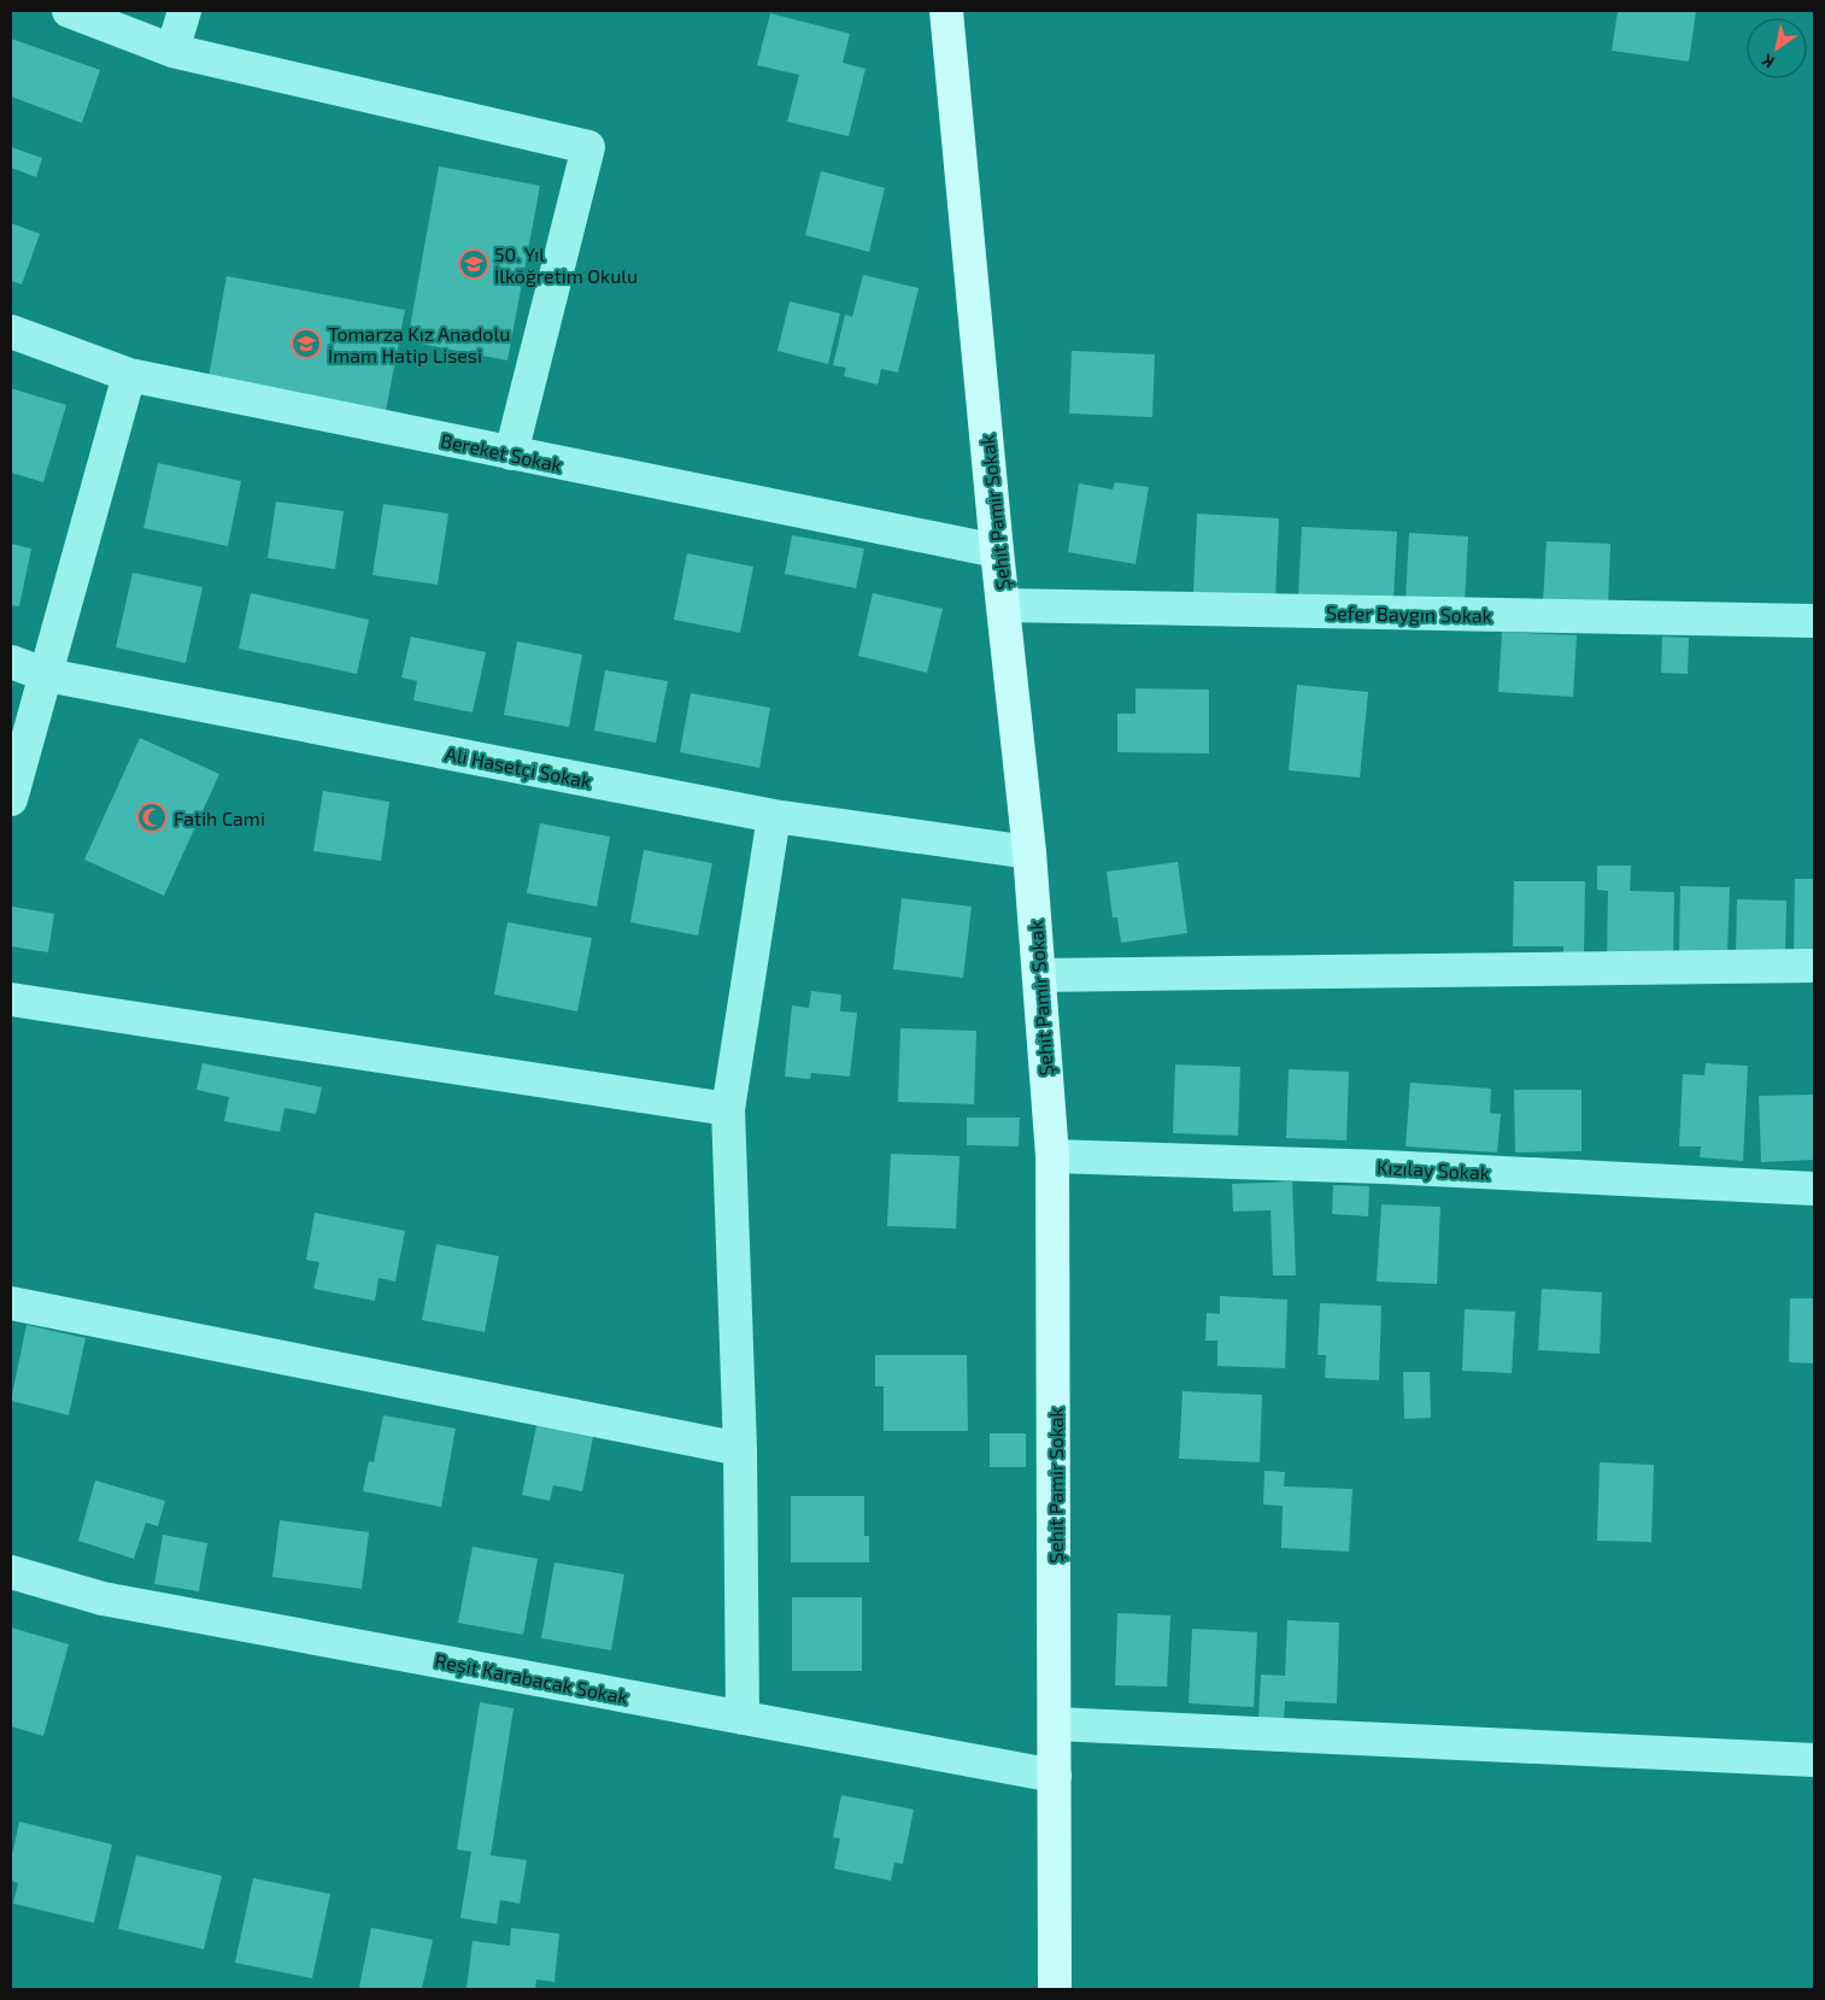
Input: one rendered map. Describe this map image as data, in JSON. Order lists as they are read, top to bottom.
{
  "streets": {
    "street": [
      "Bereket Sokak",
      "Şehit Pamir Sokak",
      "Sefer Baygın Sokak",
      "Ali Hasetçi Sokak",
      "Kızılay Sokak",
      "Reşit Karabacak Sokak"
    ]
  },
  "crossings": [
    ["Bereket Sokak", "Şehit Pamir Sokak"],
    ["Şehit Pamir Sokak", "Sefer Baygın Sokak"],
    ["Şehit Pamir Sokak", "Ali Hasetçi Sokak"],
    ["Şehit Pamir Sokak", "Kızılay Sokak"],
    ["Şehit Pamir Sokak", "Reşit Karabacak Sokak"]
  ],
  "places": {
    "school or university": ["50. Yıl İlköğretim Okulu", "Tomarza Kız Anadolu İmam Hatip Lisesi"],
    "mosque": ["Fatih Cami"]
  },
  "north": "bottom left"
}
